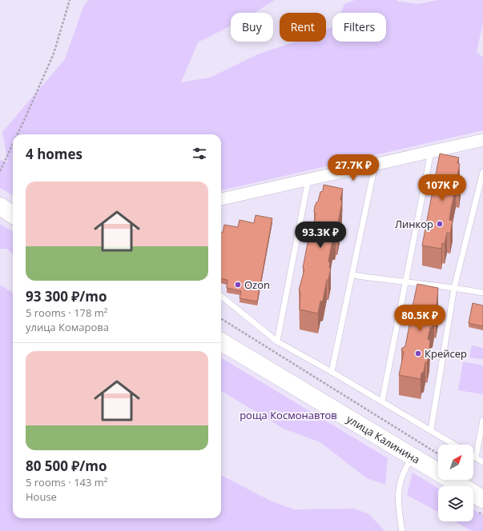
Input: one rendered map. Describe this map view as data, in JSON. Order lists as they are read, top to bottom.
{
  "streets": {
    "main road": ["улица Калинина"]
  },
  "parks": ["роща Космонавтов"],
  "places": ["Линкор", "Ozon", "Крейсер"],
  "north": "top right",
  "page": {
    "chip": ["Buy", "Rent", "Filters"],
    "heading": "4 homes",
    "price": [
      "27.7K ₽",
      "107K ₽",
      "93.3K ₽",
      "80.5K ₽"
    ],
    "list": [
      {
        "name": "93 300 ₽/mo",
        "note": "5 rooms · 178 m² · улица Комарова"
      },
      {
        "name": "80 500 ₽/mo",
        "note": "5 rooms · 143 m² · House"
      }
    ]
  }
}
